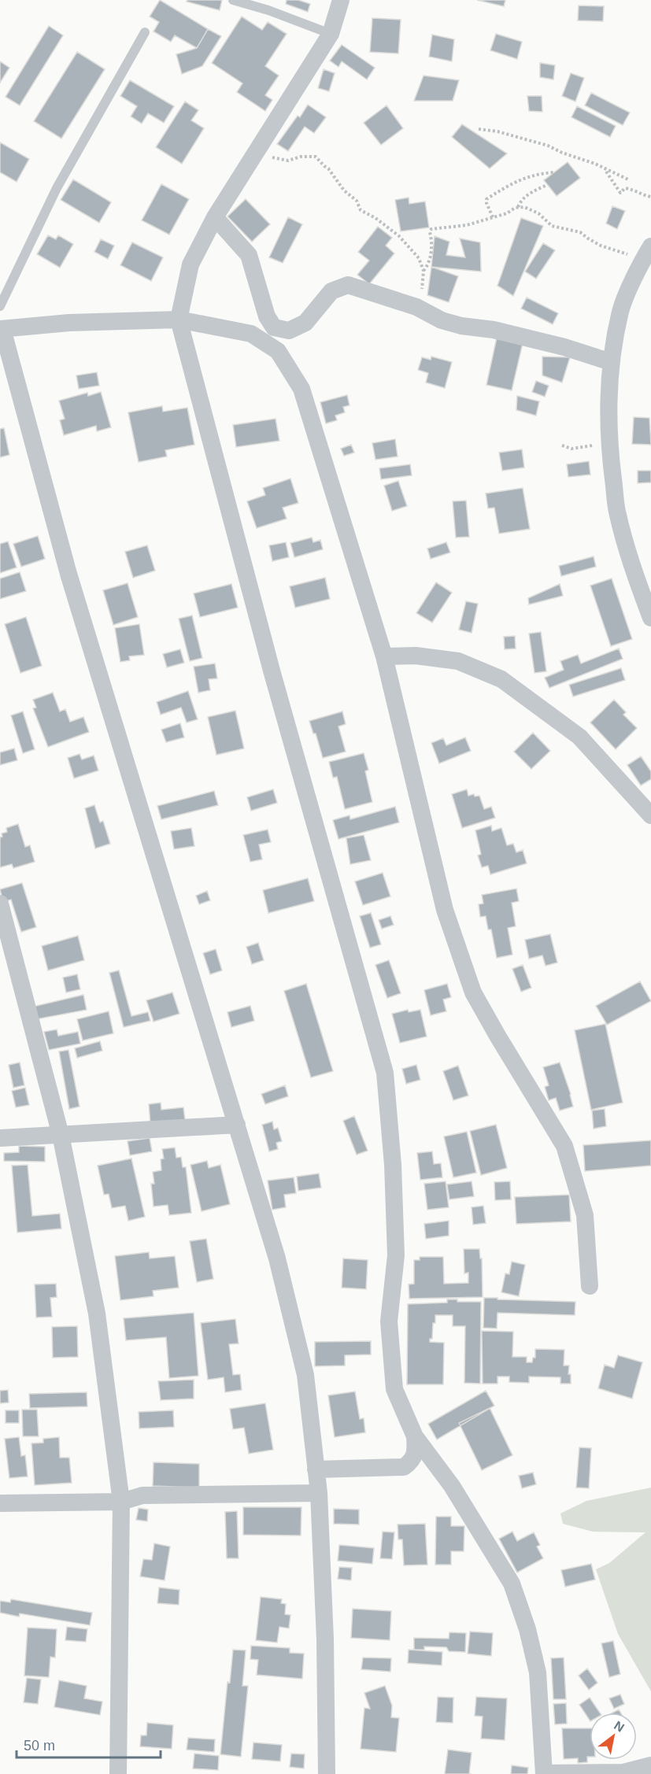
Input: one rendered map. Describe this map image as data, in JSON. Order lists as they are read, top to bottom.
{
  "scale_bar": "50 m",
  "north": "top right"
}
